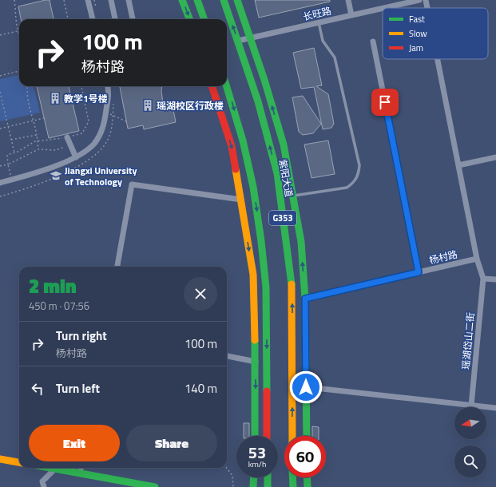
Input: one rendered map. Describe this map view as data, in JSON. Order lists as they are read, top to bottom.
{
  "streets": {
    "main road": ["紫阳大道", "G353"],
    "street": ["长旺路", "杨村路", "瑶湖岱山二街"]
  },
  "crossings": [
    ["长旺路", "紫阳大道"]
  ],
  "places": {
    "building": ["教学1号楼", "瑶湖校区行政楼"],
    "school or university": ["Jiangxi University of Technology"]
  },
  "legend": ["Fast", "Slow", "Jam"],
  "north": "left",
  "page": {
    "turn": ["100 m", "杨村路"],
    "heading": ["2 min", "450 m · 07:56"],
    "list": [
      {
        "name": "Turn right",
        "note": "杨村路",
        "value": "100 m"
      },
      {
        "name": "Turn left",
        "value": "140 m"
      }
    ],
    "buttons": ["Exit", "Share"],
    "speed": "53 km/h",
    "limit": "60"
  }
}
